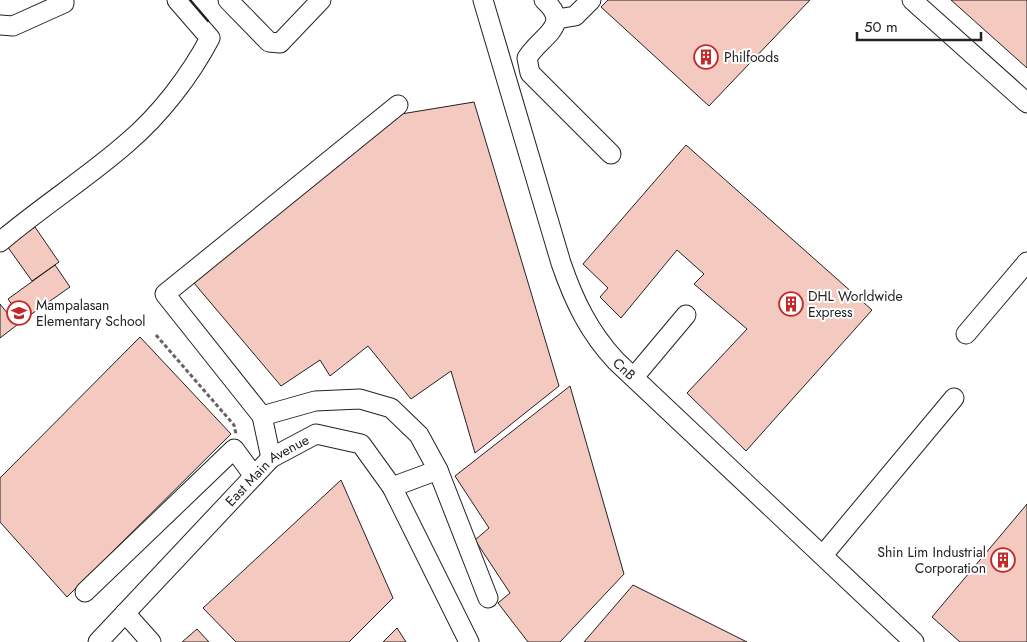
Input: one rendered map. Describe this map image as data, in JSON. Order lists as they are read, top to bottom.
{
  "streets": {
    "street": ["CnB", "East Main Avenue"]
  },
  "places": {
    "building": ["Philfoods", "DHL Worldwide Express", "Shin Lim Industrial Corporation"],
    "school or university": ["Mampalasan Elementary School"]
  },
  "scale_bar": "50 m"
}
